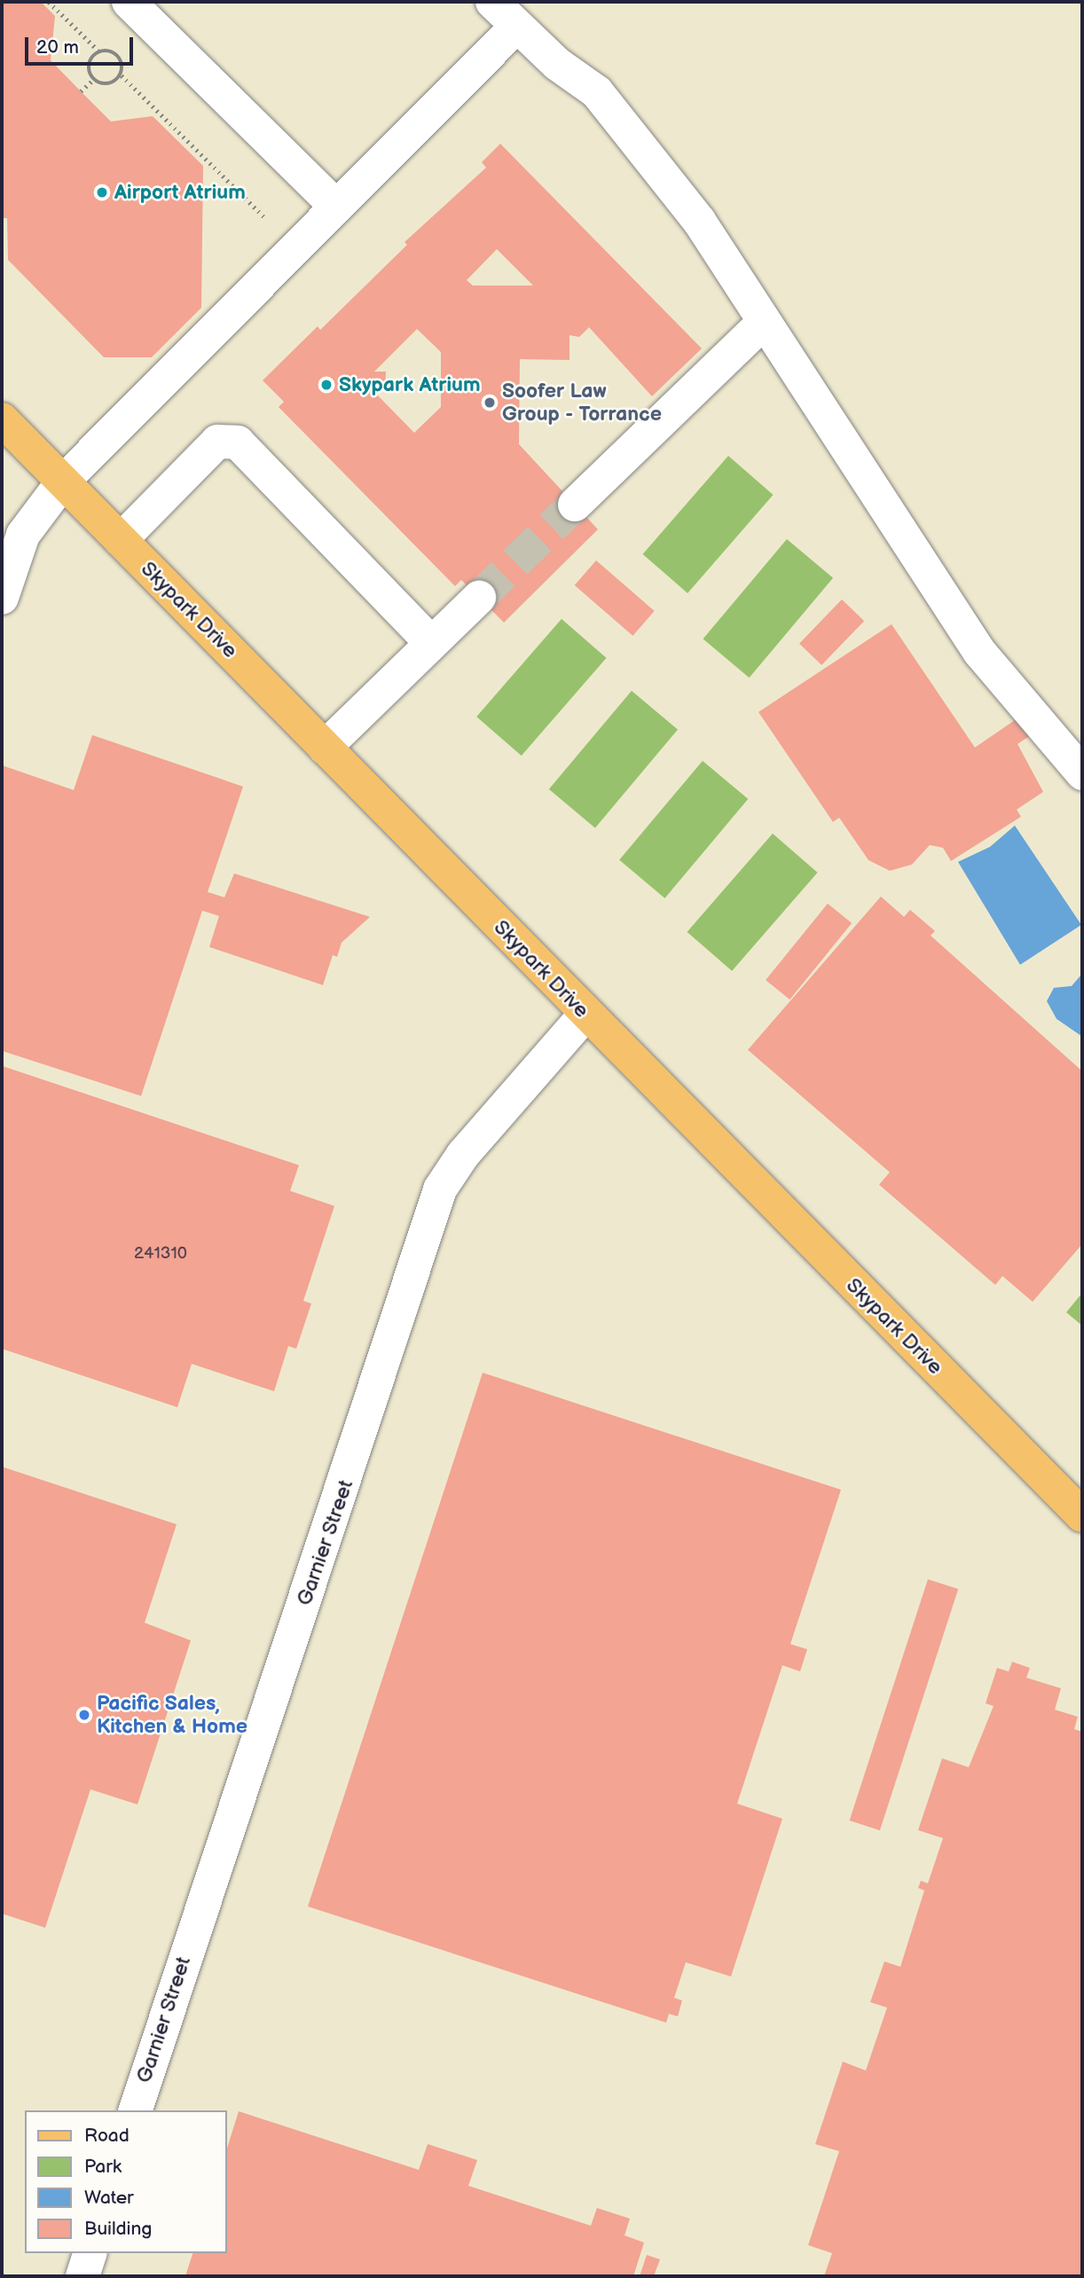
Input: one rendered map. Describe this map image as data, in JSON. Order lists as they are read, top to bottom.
{
  "streets": {
    "main road": ["Skypark Drive"],
    "street": ["Garnier Street"]
  },
  "crossings": [
    ["Skypark Drive", "Garnier Street"]
  ],
  "places": [
    "Airport Atrium",
    "Skypark Atrium",
    "Soofer Law Group - Torrance",
    "Pacific Sales, Kitchen & Home"
  ],
  "house_numbers": ["241310"],
  "legend": [
    "Road",
    "Park",
    "Water",
    "Building"
  ],
  "scale_bar": "20 m"
}
